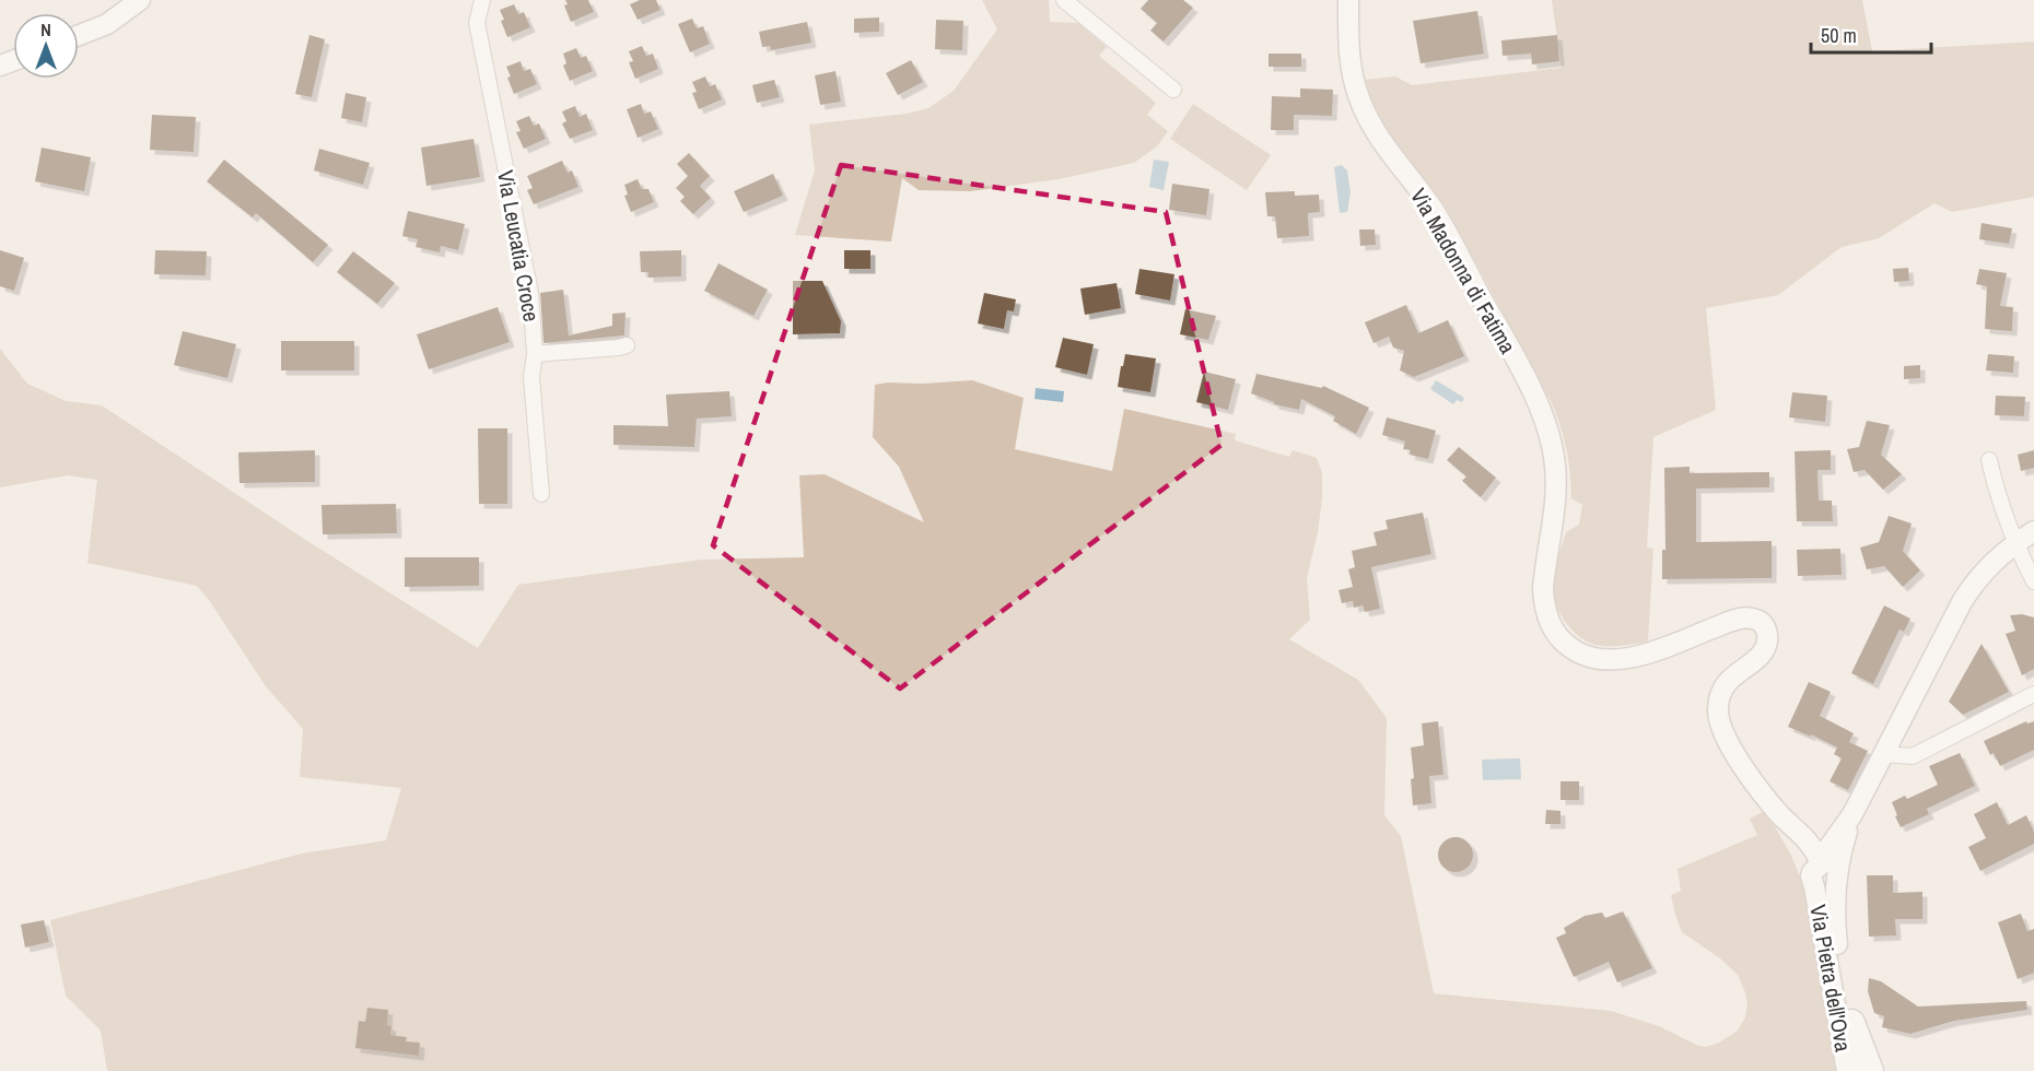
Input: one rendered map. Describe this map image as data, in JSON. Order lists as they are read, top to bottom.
{
  "streets": {
    "main road": ["Via Madonna di Fatima", "Via Pietra dell'Ova"],
    "street": ["Via Leucatia Croce"]
  },
  "crossings": [
    ["Via Madonna di Fatima", "Via Pietra dell'Ova"]
  ],
  "scale_bar": "50 m",
  "north": "top"
}
